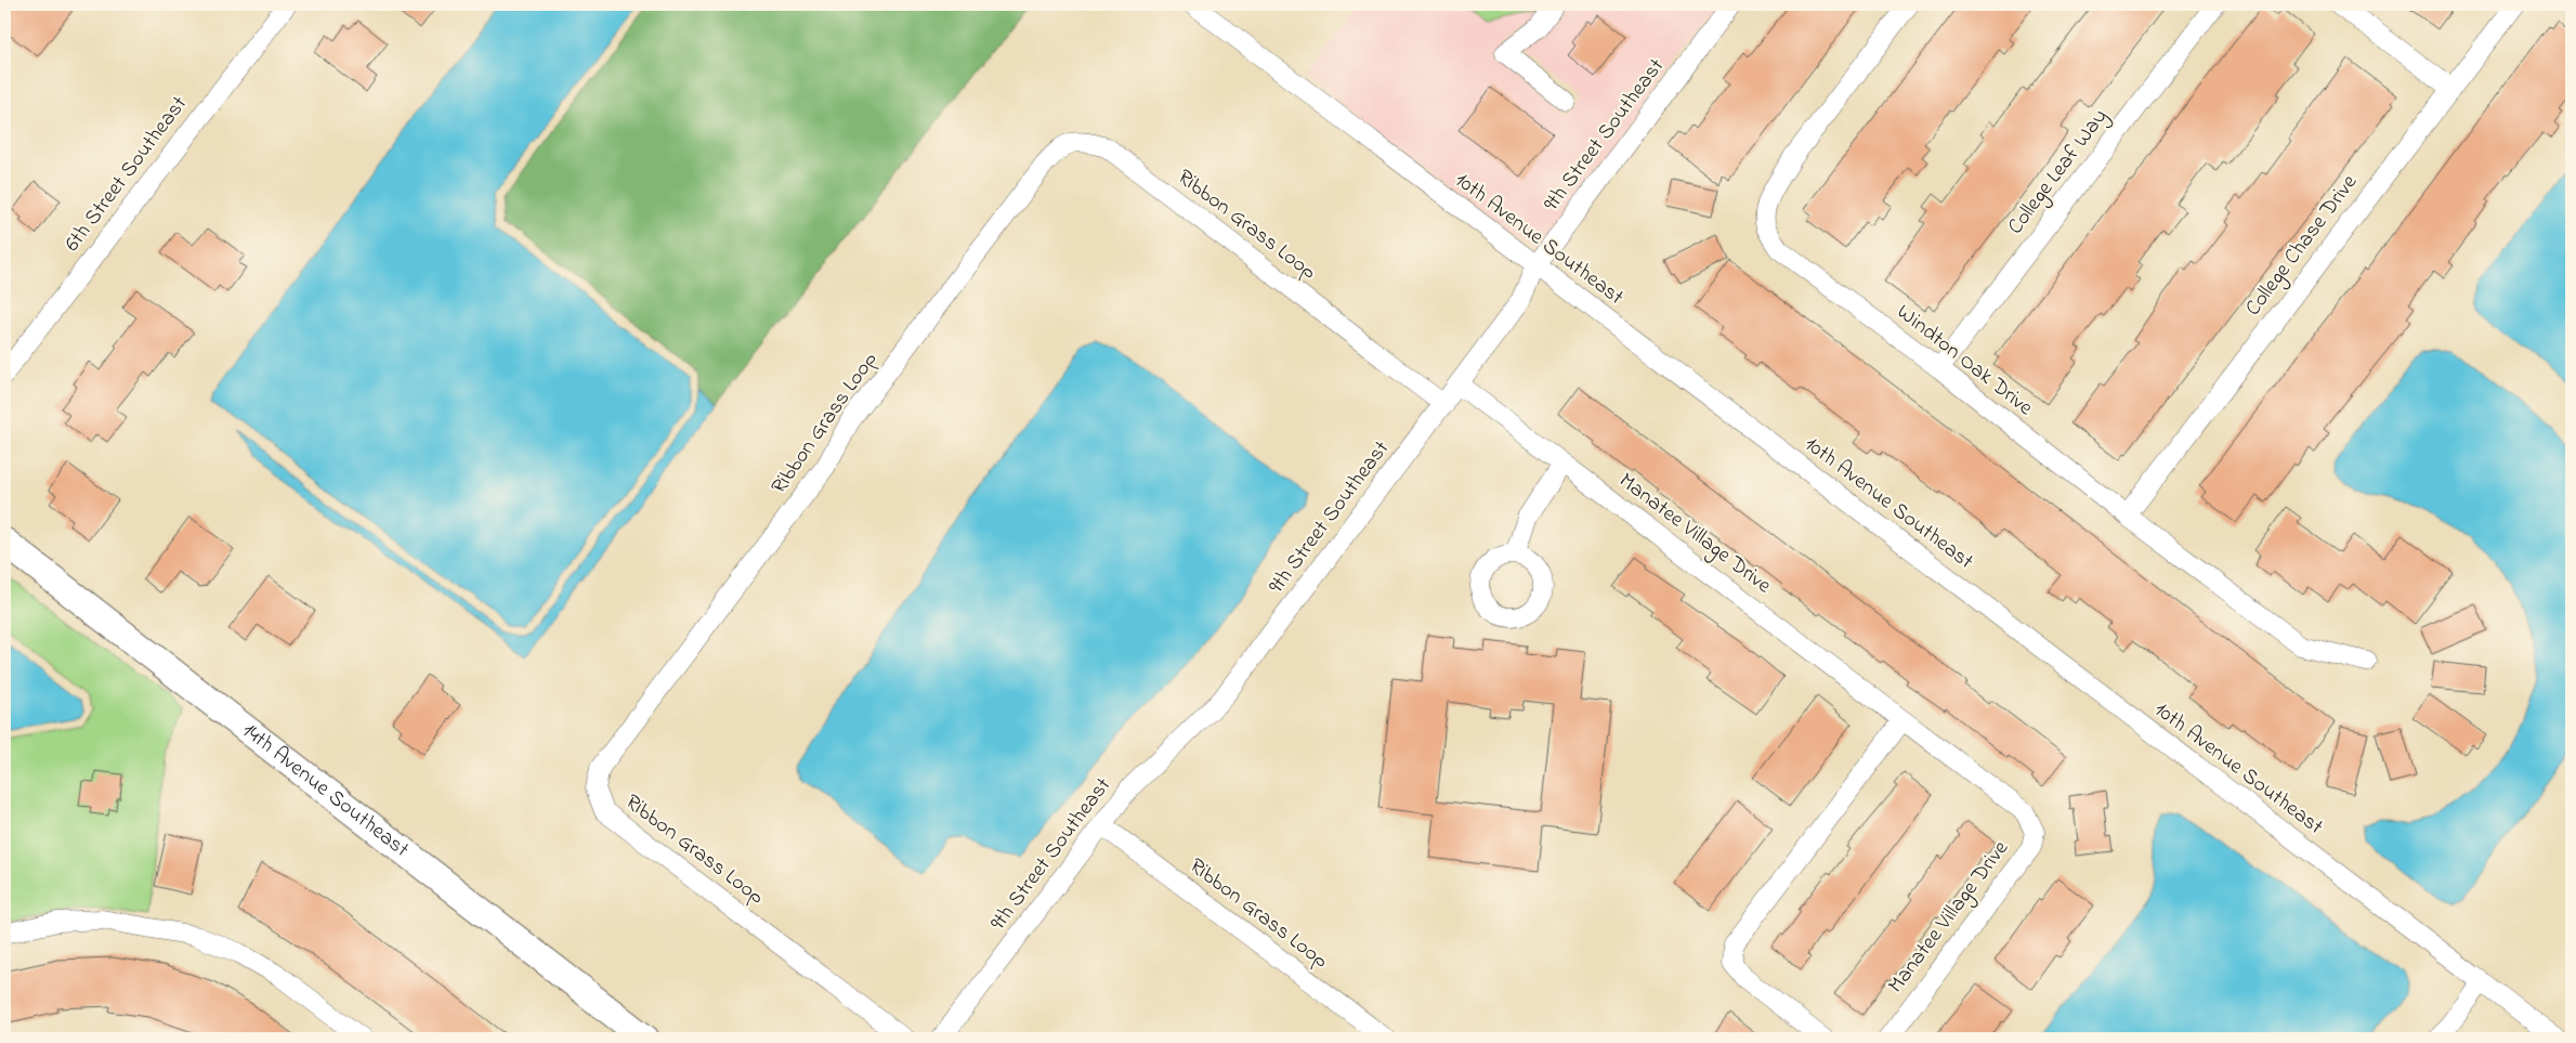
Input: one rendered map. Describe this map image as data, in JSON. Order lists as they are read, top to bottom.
{
  "streets": {
    "street": [
      "9th Street Southeast",
      "College Leaf Way",
      "6th Street Southeast",
      "Ribbon Grass Loop",
      "10th Avenue Southeast",
      "College Chase Drive",
      "Windton Oak Drive",
      "Manatee Village Drive",
      "14th Avenue Southeast"
    ]
  },
  "crossings": [
    ["9th Street Southeast", "Ribbon Grass Loop"],
    ["9th Street Southeast", "10th Avenue Southeast"],
    ["9th Street Southeast", "Manatee Village Drive"],
    ["College Leaf Way", "Windton Oak Drive"],
    ["College Chase Drive", "Windton Oak Drive"]
  ]
}
